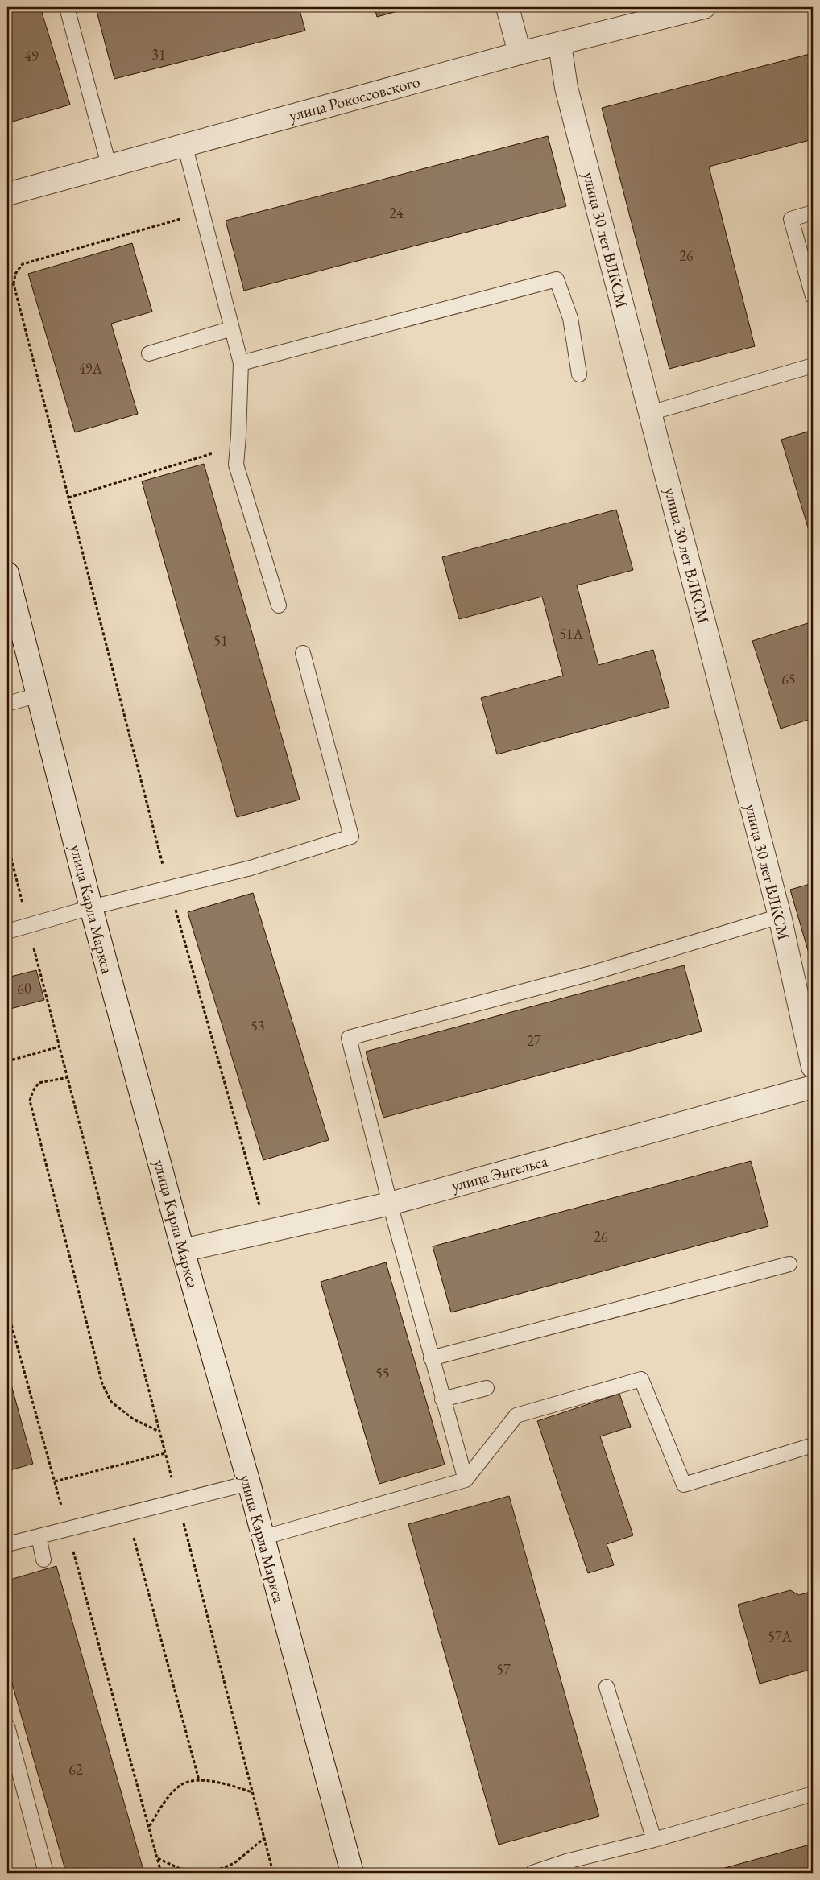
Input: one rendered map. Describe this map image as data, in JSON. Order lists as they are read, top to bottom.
{
  "streets": {
    "street": [
      "улица Рокоссовского",
      "улица 30 лет ВЛКСМ",
      "улица Карла Маркса",
      "улица Энгельса"
    ]
  },
  "crossings": [
    ["улица Рокоссовского", "улица 30 лет ВЛКСМ"],
    ["улица Карла Маркса", "улица Энгельса"]
  ],
  "house_numbers": [
    "31",
    "49",
    "24",
    "26",
    "49А",
    "51А",
    "51",
    "65",
    "60",
    "53",
    "27",
    "26",
    "55",
    "57А",
    "57",
    "62"
  ]
}
